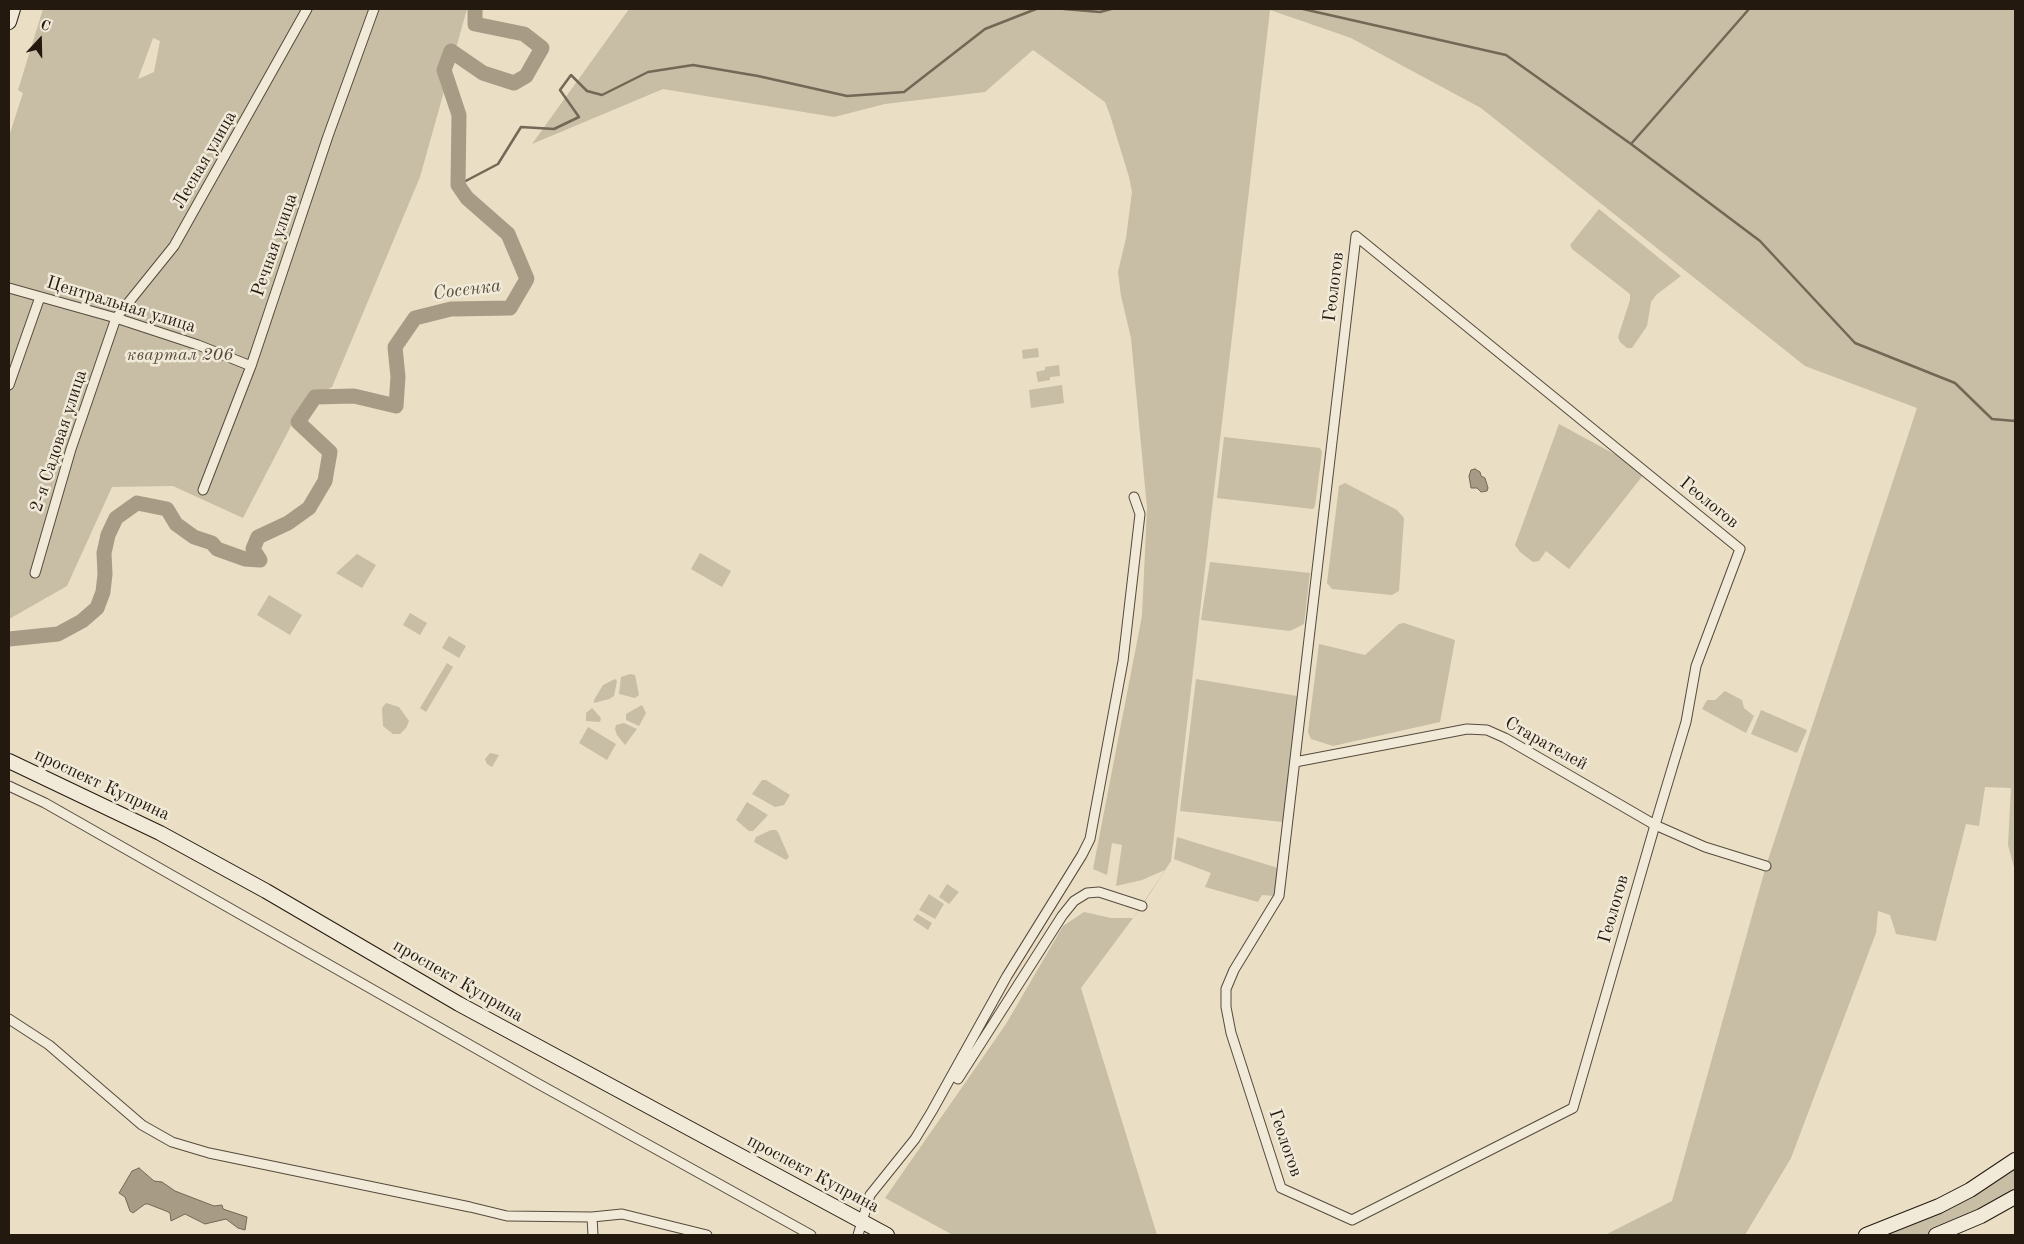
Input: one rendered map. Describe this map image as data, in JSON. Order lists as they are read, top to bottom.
{
  "streets": {
    "main road": ["проспект Куприна"],
    "street": [
      "Лесная улица",
      "Речная улица",
      "Геологов",
      "Центральная улица",
      "2-я Садовая улица",
      "Старателей"
    ]
  },
  "crossings": [
    ["Лесная улица", "Центральная улица"],
    ["Лесная улица", "2-я Садовая улица"],
    ["Речная улица", "Центральная улица"],
    ["Геологов", "Старателей"],
    ["Центральная улица", "2-я Садовая улица"]
  ],
  "water": ["Сосенка"],
  "parks": ["квартал 206"],
  "north": "top"
}
